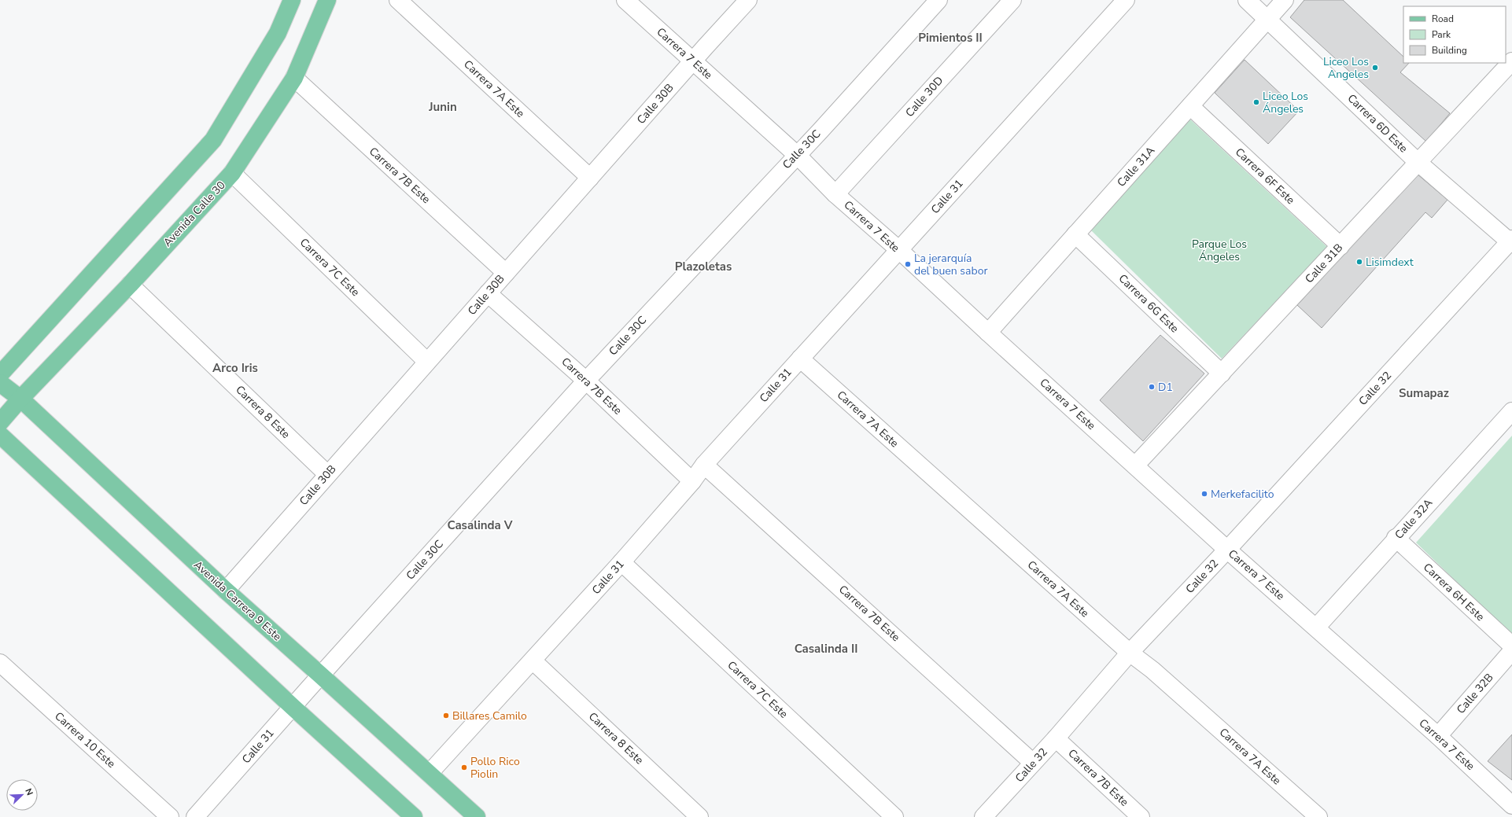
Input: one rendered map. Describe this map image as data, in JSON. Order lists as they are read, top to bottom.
{
  "streets": {
    "main road": ["Avenida Calle 30", "Avenida Carrera 9 Este"],
    "street": [
      "Carrera 7 Este",
      "Carrera 7A Este",
      "Calle 30D",
      "Calle 30B",
      "Carrera 6D Este",
      "Calle 30C",
      "Calle 31A",
      "Carrera 7B Este",
      "Carrera 6F Este",
      "Calle 31",
      "Calle 31B",
      "Carrera 7C Este",
      "Carrera 6G Este",
      "Calle 32",
      "Carrera 8 Este",
      "Calle 32A",
      "Carrera 6H Este",
      "Calle 32B",
      "Carrera 10 Este"
    ]
  },
  "crossings": [
    ["Carrera 7 Este", "Calle 30D"],
    ["Carrera 7 Este", "Calle 30B"],
    ["Carrera 7 Este", "Calle 30C"],
    ["Carrera 7 Este", "Calle 31A"],
    ["Carrera 7 Este", "Calle 31"],
    ["Carrera 7 Este", "Calle 31B"],
    ["Carrera 7 Este", "Calle 32"],
    ["Carrera 7 Este", "Calle 32A"],
    ["Carrera 7 Este", "Calle 32B"],
    ["Carrera 7A Este", "Calle 30B"],
    ["Carrera 7A Este", "Calle 31"],
    ["Carrera 7A Este", "Calle 32"],
    ["Calle 30B", "Carrera 7B Este"],
    ["Calle 30B", "Carrera 7C Este"],
    ["Calle 30B", "Carrera 8 Este"],
    ["Calle 30B", "Avenida Carrera 9 Este"],
    ["Carrera 6D Este", "Calle 31A"],
    ["Carrera 6D Este", "Calle 31B"],
    ["Carrera 6D Este", "Calle 32"],
    ["Calle 30C", "Carrera 7B Este"],
    ["Calle 30C", "Calle 31"],
    ["Calle 30C", "Avenida Carrera 9 Este"],
    ["Calle 31A", "Carrera 6F Este"],
    ["Calle 31A", "Carrera 6G Este"],
    ["Carrera 7B Este", "Calle 31"],
    ["Carrera 7B Este", "Avenida Calle 30"],
    ["Carrera 7B Este", "Calle 32"],
    ["Carrera 6F Este", "Calle 31B"],
    ["Calle 31", "Carrera 7C Este"],
    ["Calle 31", "Carrera 8 Este"],
    ["Calle 31", "Avenida Carrera 9 Este"],
    ["Avenida Calle 30", "Carrera 7C Este"],
    ["Avenida Calle 30", "Carrera 8 Este"],
    ["Avenida Calle 30", "Avenida Carrera 9 Este"],
    ["Calle 31B", "Carrera 6G Este"],
    ["Calle 32A", "Carrera 6H Este"]
  ],
  "districts": [
    "Pimientos II",
    "Junin",
    "Plazoletas",
    "Arco Iris",
    "Sumapaz",
    "Casalinda V",
    "Casalinda II"
  ],
  "parks": ["Parque Los Ángeles"],
  "places": [
    "Liceo Los Angeles",
    "Liceo Los Ángeles",
    "Lisimdext",
    "La jerarquía del buen sabor",
    "D1",
    "Merkefacilito",
    "Billares Camilo",
    "Pollo Rico Piolin"
  ],
  "legend": ["Road", "Park", "Building"],
  "north": "top right"
}
